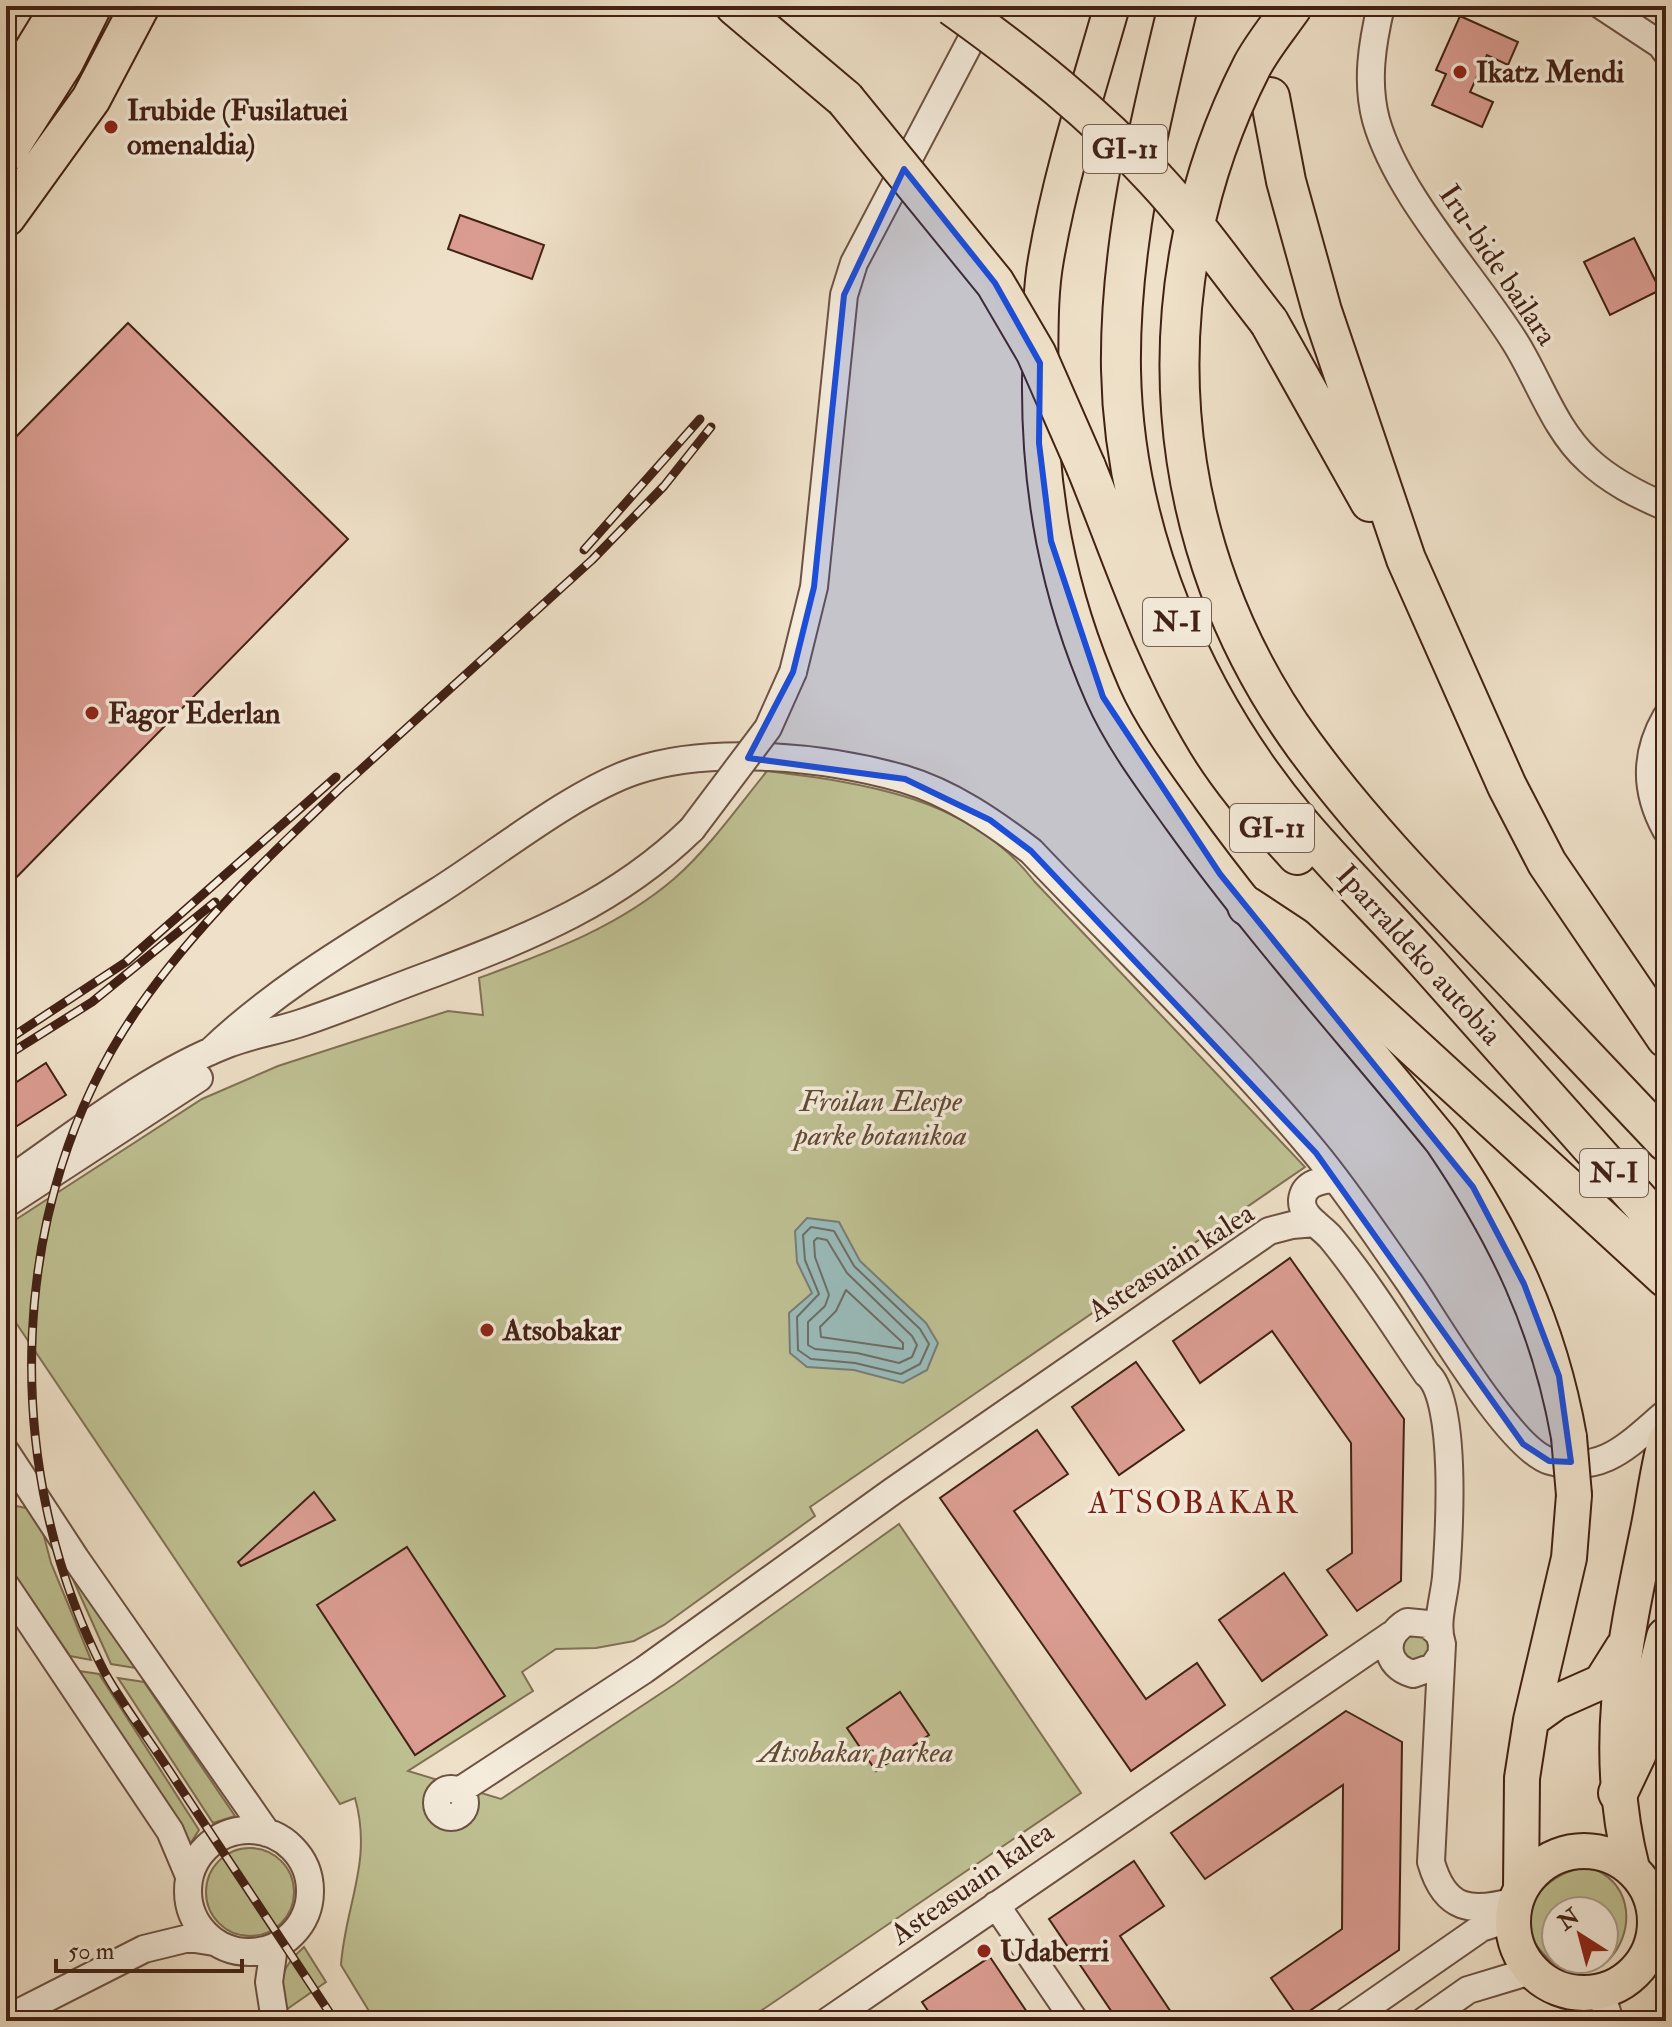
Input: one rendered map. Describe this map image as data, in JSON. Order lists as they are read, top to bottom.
{
  "streets": {
    "highway": ["GI-11", "N-I", "Iparraldeko autobia"],
    "street": ["Iru-bide bailara", "Asteasuain kalea"]
  },
  "crossings": [
    ["GI-11", "Iparraldeko autobia"]
  ],
  "districts": ["ATSOBAKAR"],
  "parks": ["Froilan Elespe parke botanikoa", "Atsobakar parkea"],
  "places": [
    "Ikatz Mendi",
    "Irubide (Fusilatuei omenaldia)",
    "Fagor Ederlan",
    "Atsobakar",
    "Udaberri"
  ],
  "scale_bar": "50 m",
  "north": "top left"
}
